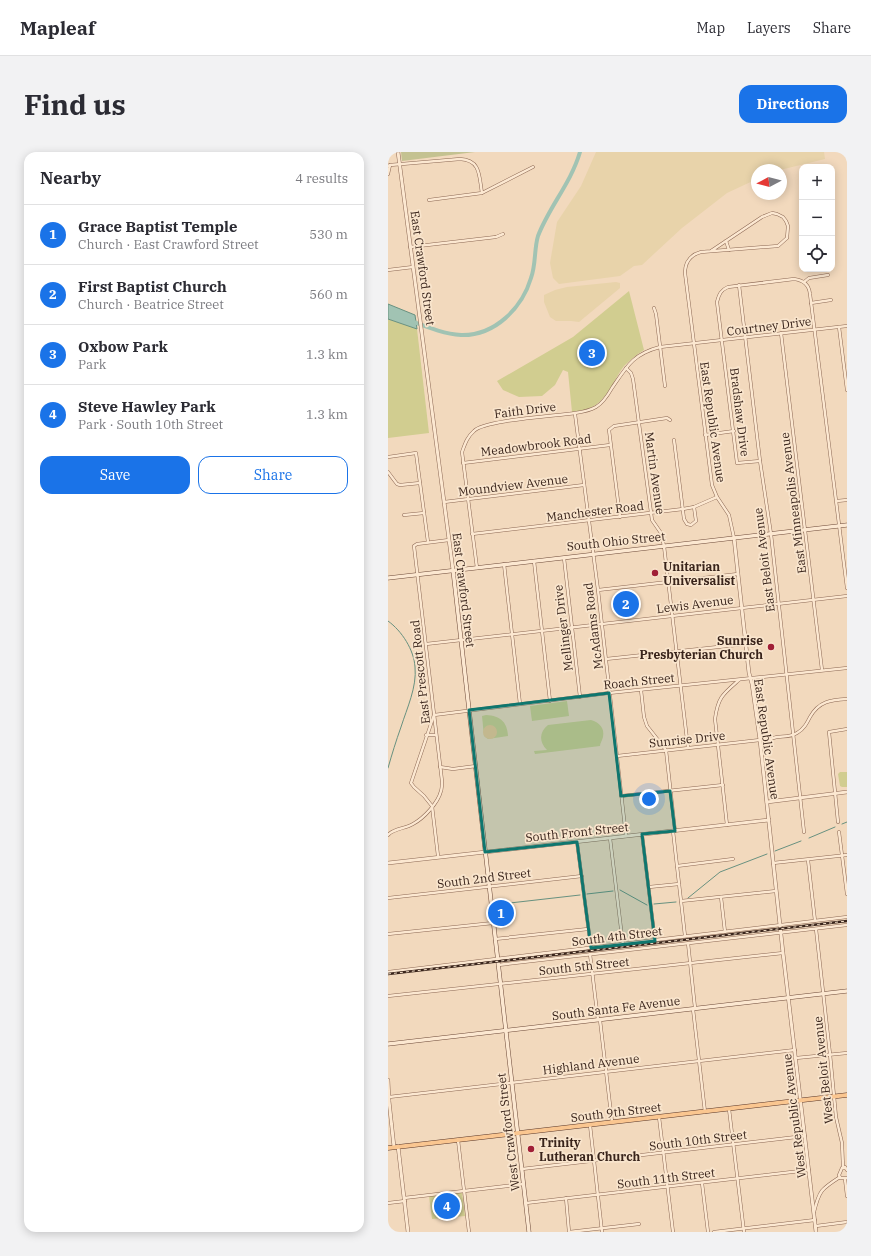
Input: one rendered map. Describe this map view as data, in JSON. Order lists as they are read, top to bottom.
{
  "streets": {
    "main road": [
      "East Crawford Street",
      "South Ohio Street",
      "South Santa Fe Avenue",
      "South 9th Street",
      "West Crawford Street"
    ],
    "street": [
      "Courtney Drive",
      "Faith Drive",
      "Bradshaw Drive",
      "East Republic Avenue",
      "Meadowbrook Road",
      "Martin Avenue",
      "Moundview Avenue",
      "East Minneapolis Avenue",
      "Manchester Road",
      "East Beloit Avenue",
      "Lewis Avenue",
      "McAdams Road",
      "Mellinger Drive",
      "East Prescott Road",
      "Roach Street",
      "Sunrise Drive",
      "South Front Street",
      "South 2nd Street",
      "South 4th Street",
      "South 5th Street",
      "Highland Avenue",
      "West Beloit Avenue",
      "West Republic Avenue",
      "South 10th Street",
      "South 11th Street"
    ]
  },
  "crossings": [
    ["East Crawford Street", "Moundview Avenue"],
    ["East Crawford Street", "South Ohio Street"],
    ["East Crawford Street", "Lewis Avenue"],
    ["East Crawford Street", "Roach Street"],
    ["East Crawford Street", "South Front Street"],
    ["East Crawford Street", "South 2nd Street"],
    ["East Crawford Street", "South 4th Street"],
    ["East Crawford Street", "South 5th Street"],
    ["East Crawford Street", "South Santa Fe Avenue"],
    ["East Crawford Street", "West Crawford Street"],
    ["Courtney Drive", "Faith Drive"],
    ["Courtney Drive", "Bradshaw Drive"],
    ["Courtney Drive", "East Republic Avenue"],
    ["Courtney Drive", "East Minneapolis Avenue"],
    ["Courtney Drive", "East Beloit Avenue"],
    ["Faith Drive", "East Republic Avenue"],
    ["Faith Drive", "Meadowbrook Road"],
    ["Faith Drive", "Martin Avenue"],
    ["Faith Drive", "Moundview Avenue"],
    ["Faith Drive", "Manchester Road"],
    ["Faith Drive", "South Ohio Street"],
    ["Faith Drive", "McAdams Road"],
    ["Bradshaw Drive", "East Beloit Avenue"],
    ["East Republic Avenue", "Manchester Road"],
    ["East Republic Avenue", "South Ohio Street"],
    ["East Republic Avenue", "Lewis Avenue"],
    ["East Republic Avenue", "Roach Street"],
    ["East Republic Avenue", "Sunrise Drive"],
    ["East Republic Avenue", "South Front Street"],
    ["East Republic Avenue", "South 4th Street"],
    ["East Republic Avenue", "South 5th Street"],
    ["East Republic Avenue", "South Santa Fe Avenue"],
    ["East Republic Avenue", "West Republic Avenue"],
    ["Meadowbrook Road", "McAdams Road"],
    ["Martin Avenue", "Manchester Road"],
    ["Martin Avenue", "South Ohio Street"],
    ["Martin Avenue", "Lewis Avenue"],
    ["Martin Avenue", "Roach Street"],
    ["Martin Avenue", "Sunrise Drive"],
    ["Moundview Avenue", "McAdams Road"],
    ["East Minneapolis Avenue", "South Ohio Street"],
    ["East Minneapolis Avenue", "Lewis Avenue"],
    ["East Minneapolis Avenue", "Roach Street"],
    ["Manchester Road", "McAdams Road"],
    ["South Ohio Street", "East Beloit Avenue"],
    ["South Ohio Street", "McAdams Road"],
    ["South Ohio Street", "Mellinger Drive"],
    ["South Ohio Street", "East Prescott Road"],
    ["East Beloit Avenue", "Lewis Avenue"],
    ["East Beloit Avenue", "Roach Street"],
    ["Lewis Avenue", "McAdams Road"],
    ["Lewis Avenue", "Mellinger Drive"],
    ["Lewis Avenue", "East Prescott Road"],
    ["McAdams Road", "Roach Street"],
    ["McAdams Road", "Sunrise Drive"],
    ["McAdams Road", "South Front Street"],
    ["Mellinger Drive", "Roach Street"],
    ["East Prescott Road", "Roach Street"],
    ["South Santa Fe Avenue", "West Beloit Avenue"],
    ["South Santa Fe Avenue", "West Republic Avenue"],
    ["South Santa Fe Avenue", "West Crawford Street"],
    ["Highland Avenue", "West Republic Avenue"],
    ["Highland Avenue", "West Crawford Street"],
    ["West Beloit Avenue", "South 9th Street"],
    ["South 9th Street", "West Republic Avenue"],
    ["South 9th Street", "West Crawford Street"],
    ["West Republic Avenue", "South 10th Street"],
    ["West Republic Avenue", "South 11th Street"],
    ["West Crawford Street", "South 10th Street"],
    ["West Crawford Street", "South 11th Street"]
  ],
  "places": ["Unitarian Universalist", "Sunrise Presbyterian Church", "Trinity Lutheran Church"],
  "north": "left",
  "page": {
    "header": "Mapleaf",
    "nav": ["Map", "Layers", "Share"],
    "buttons": [
      "Directions",
      ["Save", "Share"]
    ],
    "title": "Find us",
    "heading": ["Nearby", "4 results"],
    "map_buttons": ["+", "−"],
    "list": [
      {
        "mark": "1",
        "name": "Grace Baptist Temple",
        "note": "Church · East Crawford Street",
        "value": "530 m"
      },
      {
        "mark": "2",
        "name": "First Baptist Church",
        "note": "Church · Beatrice Street",
        "value": "560 m"
      },
      {
        "mark": "3",
        "name": "Oxbow Park",
        "note": "Park",
        "value": "1.3 km"
      },
      {
        "mark": "4",
        "name": "Steve Hawley Park",
        "note": "Park · South 10th Street",
        "value": "1.3 km"
      }
    ],
    "pins": [
      "3",
      "2",
      "1",
      "4"
    ]
  }
}
